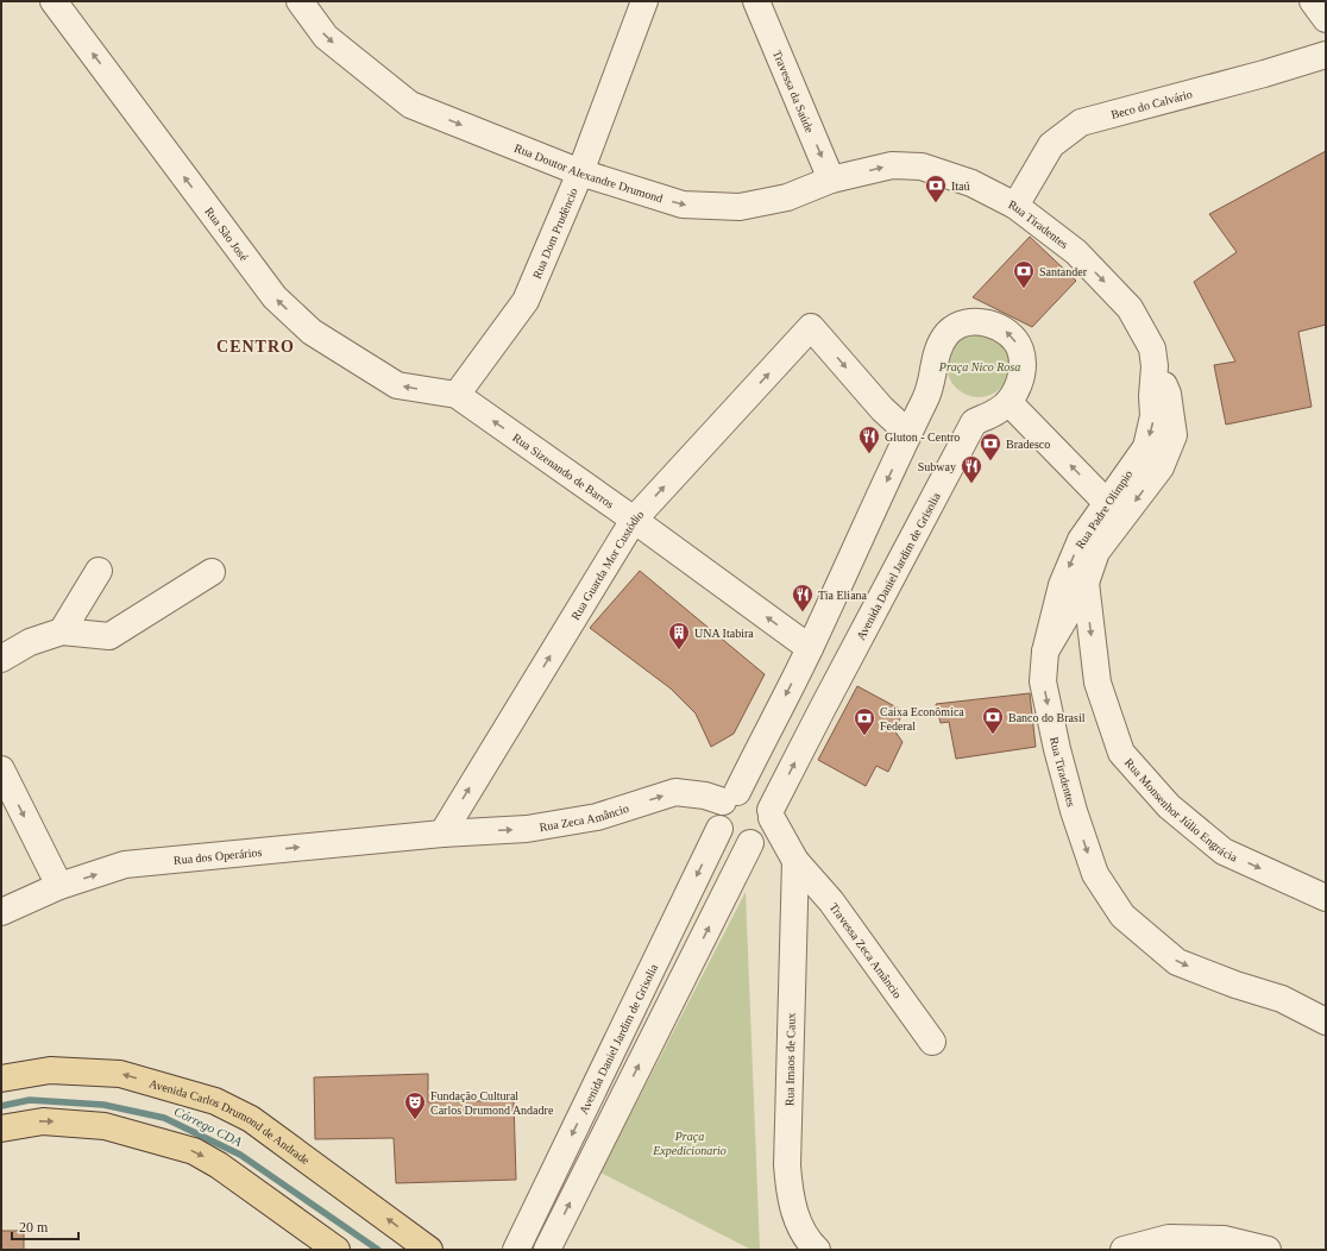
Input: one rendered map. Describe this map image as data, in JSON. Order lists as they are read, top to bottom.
{
  "streets": {
    "main road": ["Avenida Carlos Drumond de Andrade"],
    "street": [
      "Travessa da Saúde",
      "Beco do Calvário",
      "Rua Doutor Alexandre Drumond",
      "Rua Tiradentes",
      "Rua Dom Prudêncio",
      "Rua São José",
      "Rua Sizenando de Barros",
      "Rua Padre Olimpio",
      "Rua Guarda Mor Custódio",
      "Avenida Daniel Jardim de Grisolia",
      "Rua Monsenhor Júlio Engrácia",
      "Rua Zeca Amâncio",
      "Rua dos Operários",
      "Travessa Zeca Amâncio",
      "Rua Imaos de Caux"
    ]
  },
  "crossings": [
    ["Travessa da Saúde", "Rua Doutor Alexandre Drumond"],
    ["Beco do Calvário", "Rua Tiradentes"],
    ["Rua Doutor Alexandre Drumond", "Rua Tiradentes"],
    ["Rua Doutor Alexandre Drumond", "Rua Dom Prudêncio"],
    ["Rua Tiradentes", "Rua Padre Olimpio"],
    ["Rua Tiradentes", "Rua Monsenhor Júlio Engrácia"],
    ["Rua Dom Prudêncio", "Rua São José"],
    ["Rua Dom Prudêncio", "Rua Sizenando de Barros"],
    ["Rua São José", "Rua Sizenando de Barros"],
    ["Rua Sizenando de Barros", "Rua Guarda Mor Custódio"],
    ["Rua Sizenando de Barros", "Avenida Daniel Jardim de Grisolia"],
    ["Rua Guarda Mor Custódio", "Avenida Daniel Jardim de Grisolia"],
    ["Rua Guarda Mor Custódio", "Rua Zeca Amâncio"],
    ["Rua Guarda Mor Custódio", "Rua dos Operários"],
    ["Avenida Daniel Jardim de Grisolia", "Rua Zeca Amâncio"],
    ["Rua Zeca Amâncio", "Rua dos Operários"],
    ["Travessa Zeca Amâncio", "Rua Imaos de Caux"]
  ],
  "one_way": [
    "Travessa da Saúde",
    "Rua Doutor Alexandre Drumond",
    "Rua Tiradentes",
    "Rua São José",
    "Rua Sizenando de Barros",
    "Rua Padre Olimpio",
    "Rua Monsenhor Júlio Engrácia",
    "Rua Zeca Amâncio",
    "Rua dos Operários"
  ],
  "districts": ["CENTRO"],
  "water": ["Córrego CDA"],
  "parks": ["Praça Nico Rosa", "Praça Expedicionario"],
  "places": {
    "bank": [
      "Itaú",
      "Santander",
      "Bradesco",
      "Banco do Brasil",
      "Caixa Econômica Federal"
    ],
    "restaurant": ["Gluton - Centro", "Subway", "Tia Eliana"],
    "building": ["UNA Itabira"],
    "theatre": ["Fundação Cultural Carlos Drumond Andadre"]
  },
  "scale_bar": "20 m"
}
